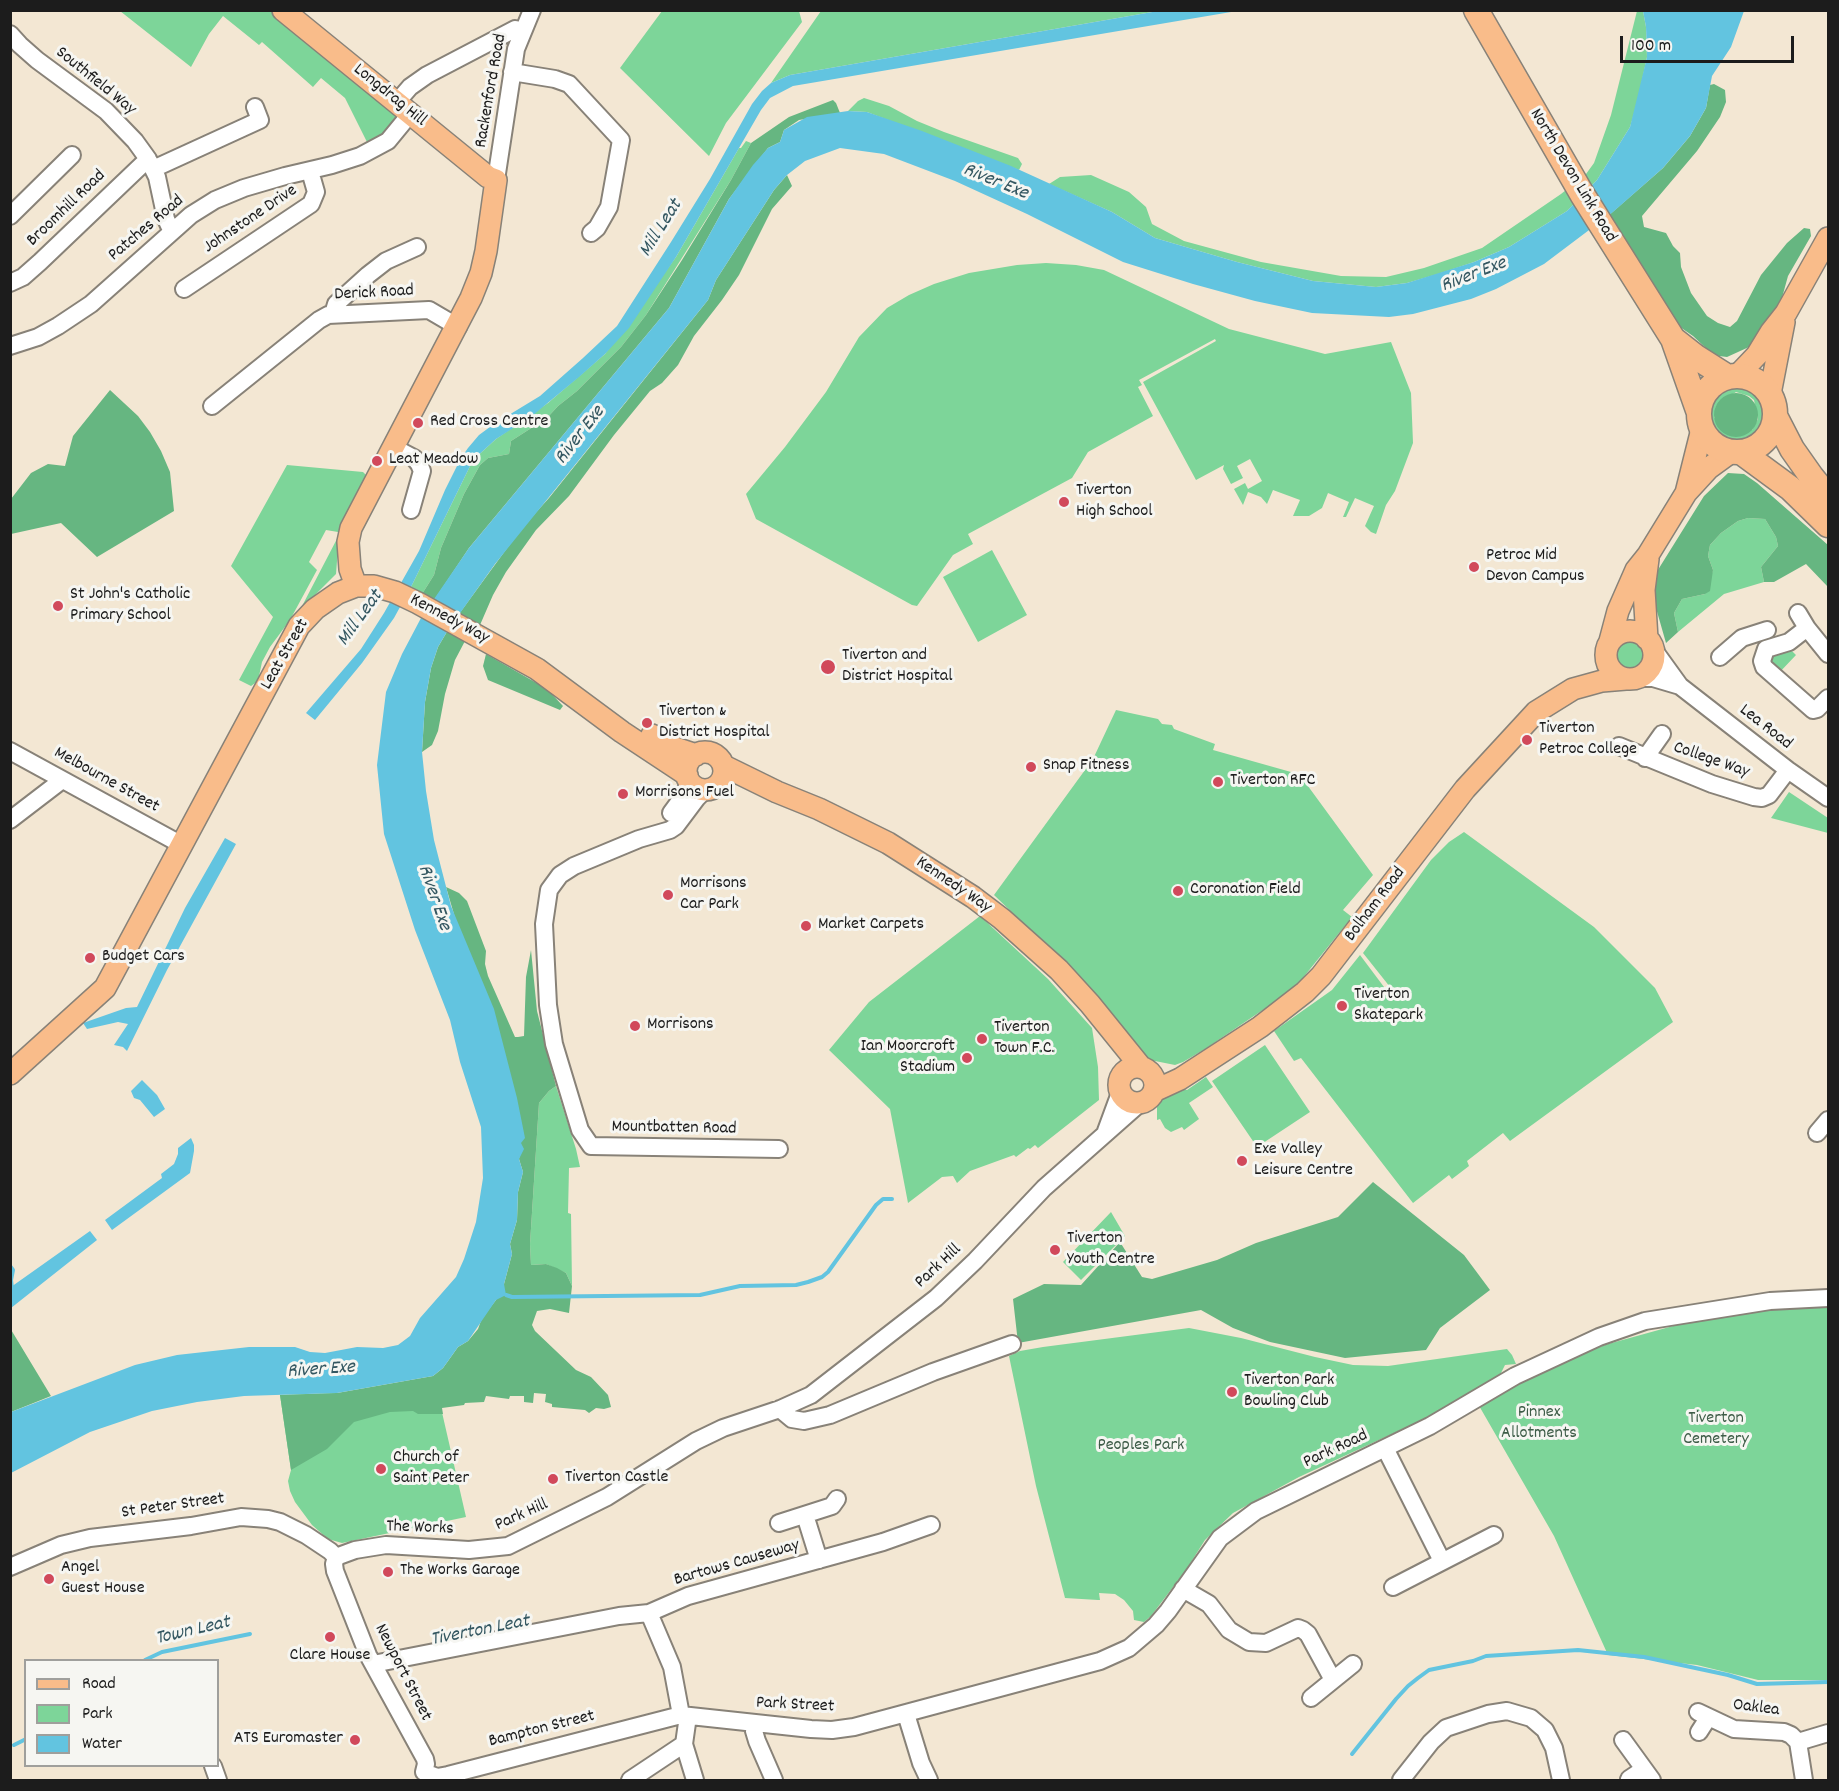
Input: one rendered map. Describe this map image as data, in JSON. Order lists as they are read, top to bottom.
{
  "streets": {
    "highway": ["North Devon Link Road"],
    "main road": [
      "Longdrag Hill",
      "Kennedy Way",
      "Leat Street",
      "Bolham Road"
    ],
    "street": [
      "Southfield Way",
      "Rackenford Road",
      "Broomhill Road",
      "Johnstone Drive",
      "Patches Road",
      "Derick Road",
      "Lea Road",
      "College Way",
      "Melbourne Street",
      "Mountbatten Road",
      "Park Hill",
      "Park Road",
      "St Peter Street",
      "The Works",
      "Bartows Causeway",
      "Newport Street",
      "Park Street",
      "Oaklea",
      "Bampton Street"
    ]
  },
  "crossings": [
    ["Southfield Way", "Broomhill Road"],
    ["Southfield Way", "Patches Road"],
    ["Rackenford Road", "Longdrag Hill"],
    ["Rackenford Road", "Patches Road"],
    ["Longdrag Hill", "Patches Road"],
    ["Johnstone Drive", "Patches Road"],
    ["Kennedy Way", "Leat Street"],
    ["Kennedy Way", "Bolham Road"],
    ["Kennedy Way", "Mountbatten Road"],
    ["Kennedy Way", "Park Hill"],
    ["Leat Street", "Melbourne Street"],
    ["Lea Road", "College Way"],
    ["Lea Road", "Bolham Road"],
    ["Bolham Road", "Park Hill"],
    ["Park Hill", "The Works"],
    ["Park Road", "Park Street"],
    ["St Peter Street", "The Works"],
    ["St Peter Street", "Newport Street"],
    ["The Works", "Newport Street"],
    ["Bartows Causeway", "Newport Street"],
    ["Newport Street", "Bampton Street"],
    ["Park Street", "Bampton Street"]
  ],
  "water": [
    "River Exe",
    "Mill Leat",
    "Town Leat",
    "Tiverton Leat"
  ],
  "parks": ["Pinnex Allotments", "Tiverton Cemetery", "Peoples Park"],
  "places": [
    "Red Cross Centre",
    "Leat Meadow",
    "Tiverton High School",
    "Petroc Mid Devon Campus",
    "St John's Catholic Primary School",
    "Tiverton and District Hospital",
    "Tiverton & District Hospital",
    "Tiverton Petroc College",
    "Snap Fitness",
    "Tiverton RFC",
    "Morrisons Fuel",
    "Coronation Field",
    "Morrisons Car Park",
    "Market Carpets",
    "Budget Cars",
    "Tiverton Skatepark",
    "Morrisons",
    "Tiverton Town F.C.",
    "Ian Moorcroft Stadium",
    "Exe Valley Leisure Centre",
    "Tiverton Youth Centre",
    "Tiverton Park Bowling Club",
    "Church of Saint Peter",
    "Tiverton Castle",
    "The Works Garage",
    "Angel Guest House",
    "Clare House",
    "ATS Euromaster"
  ],
  "legend": ["Road", "Park", "Water"],
  "scale_bar": "100 m"
}
